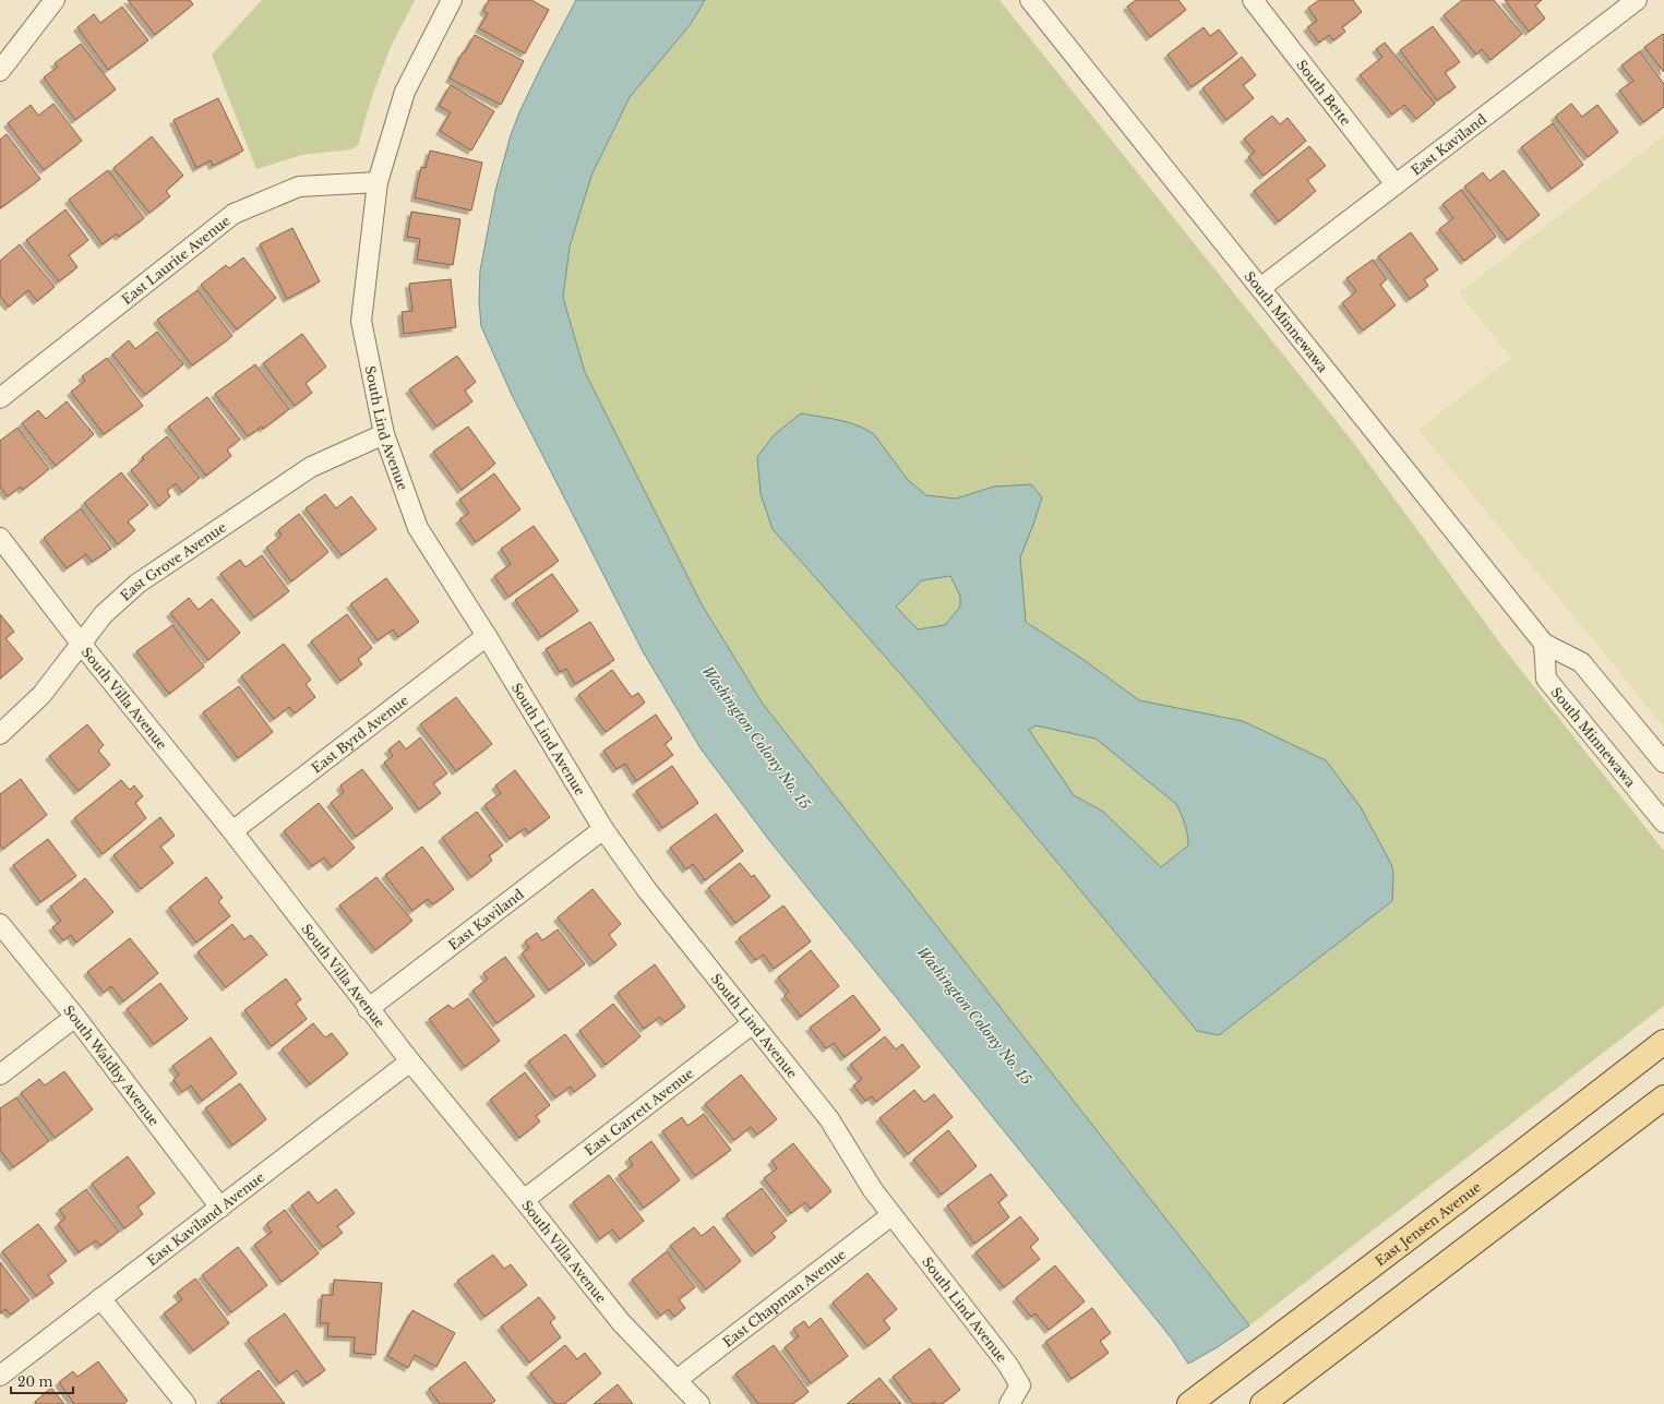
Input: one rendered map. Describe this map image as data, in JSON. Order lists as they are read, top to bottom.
{
  "streets": {
    "main road": ["East Jensen Avenue"],
    "street": [
      "South Bette",
      "East Kaviland",
      "East Laurite Avenue",
      "South Minnewawa",
      "South Lind Avenue",
      "East Grove Avenue",
      "South Villa Avenue",
      "East Byrd Avenue",
      "South Waldby Avenue",
      "East Garrett Avenue",
      "East Kaviland Avenue",
      "East Chapman Avenue"
    ]
  },
  "crossings": [
    ["South Bette", "East Kaviland"],
    ["East Kaviland", "South Minnewawa"],
    ["East Kaviland", "South Lind Avenue"],
    ["East Kaviland", "South Villa Avenue"],
    ["East Laurite Avenue", "South Lind Avenue"],
    ["South Lind Avenue", "East Grove Avenue"],
    ["South Lind Avenue", "East Byrd Avenue"],
    ["South Lind Avenue", "East Garrett Avenue"],
    ["South Lind Avenue", "East Chapman Avenue"],
    ["East Grove Avenue", "South Villa Avenue"],
    ["South Villa Avenue", "East Byrd Avenue"],
    ["South Villa Avenue", "East Garrett Avenue"],
    ["South Villa Avenue", "East Kaviland Avenue"],
    ["South Villa Avenue", "East Chapman Avenue"],
    ["South Waldby Avenue", "East Kaviland Avenue"]
  ],
  "water": ["Washington Colony No. 15"],
  "scale_bar": "20 m"
}
